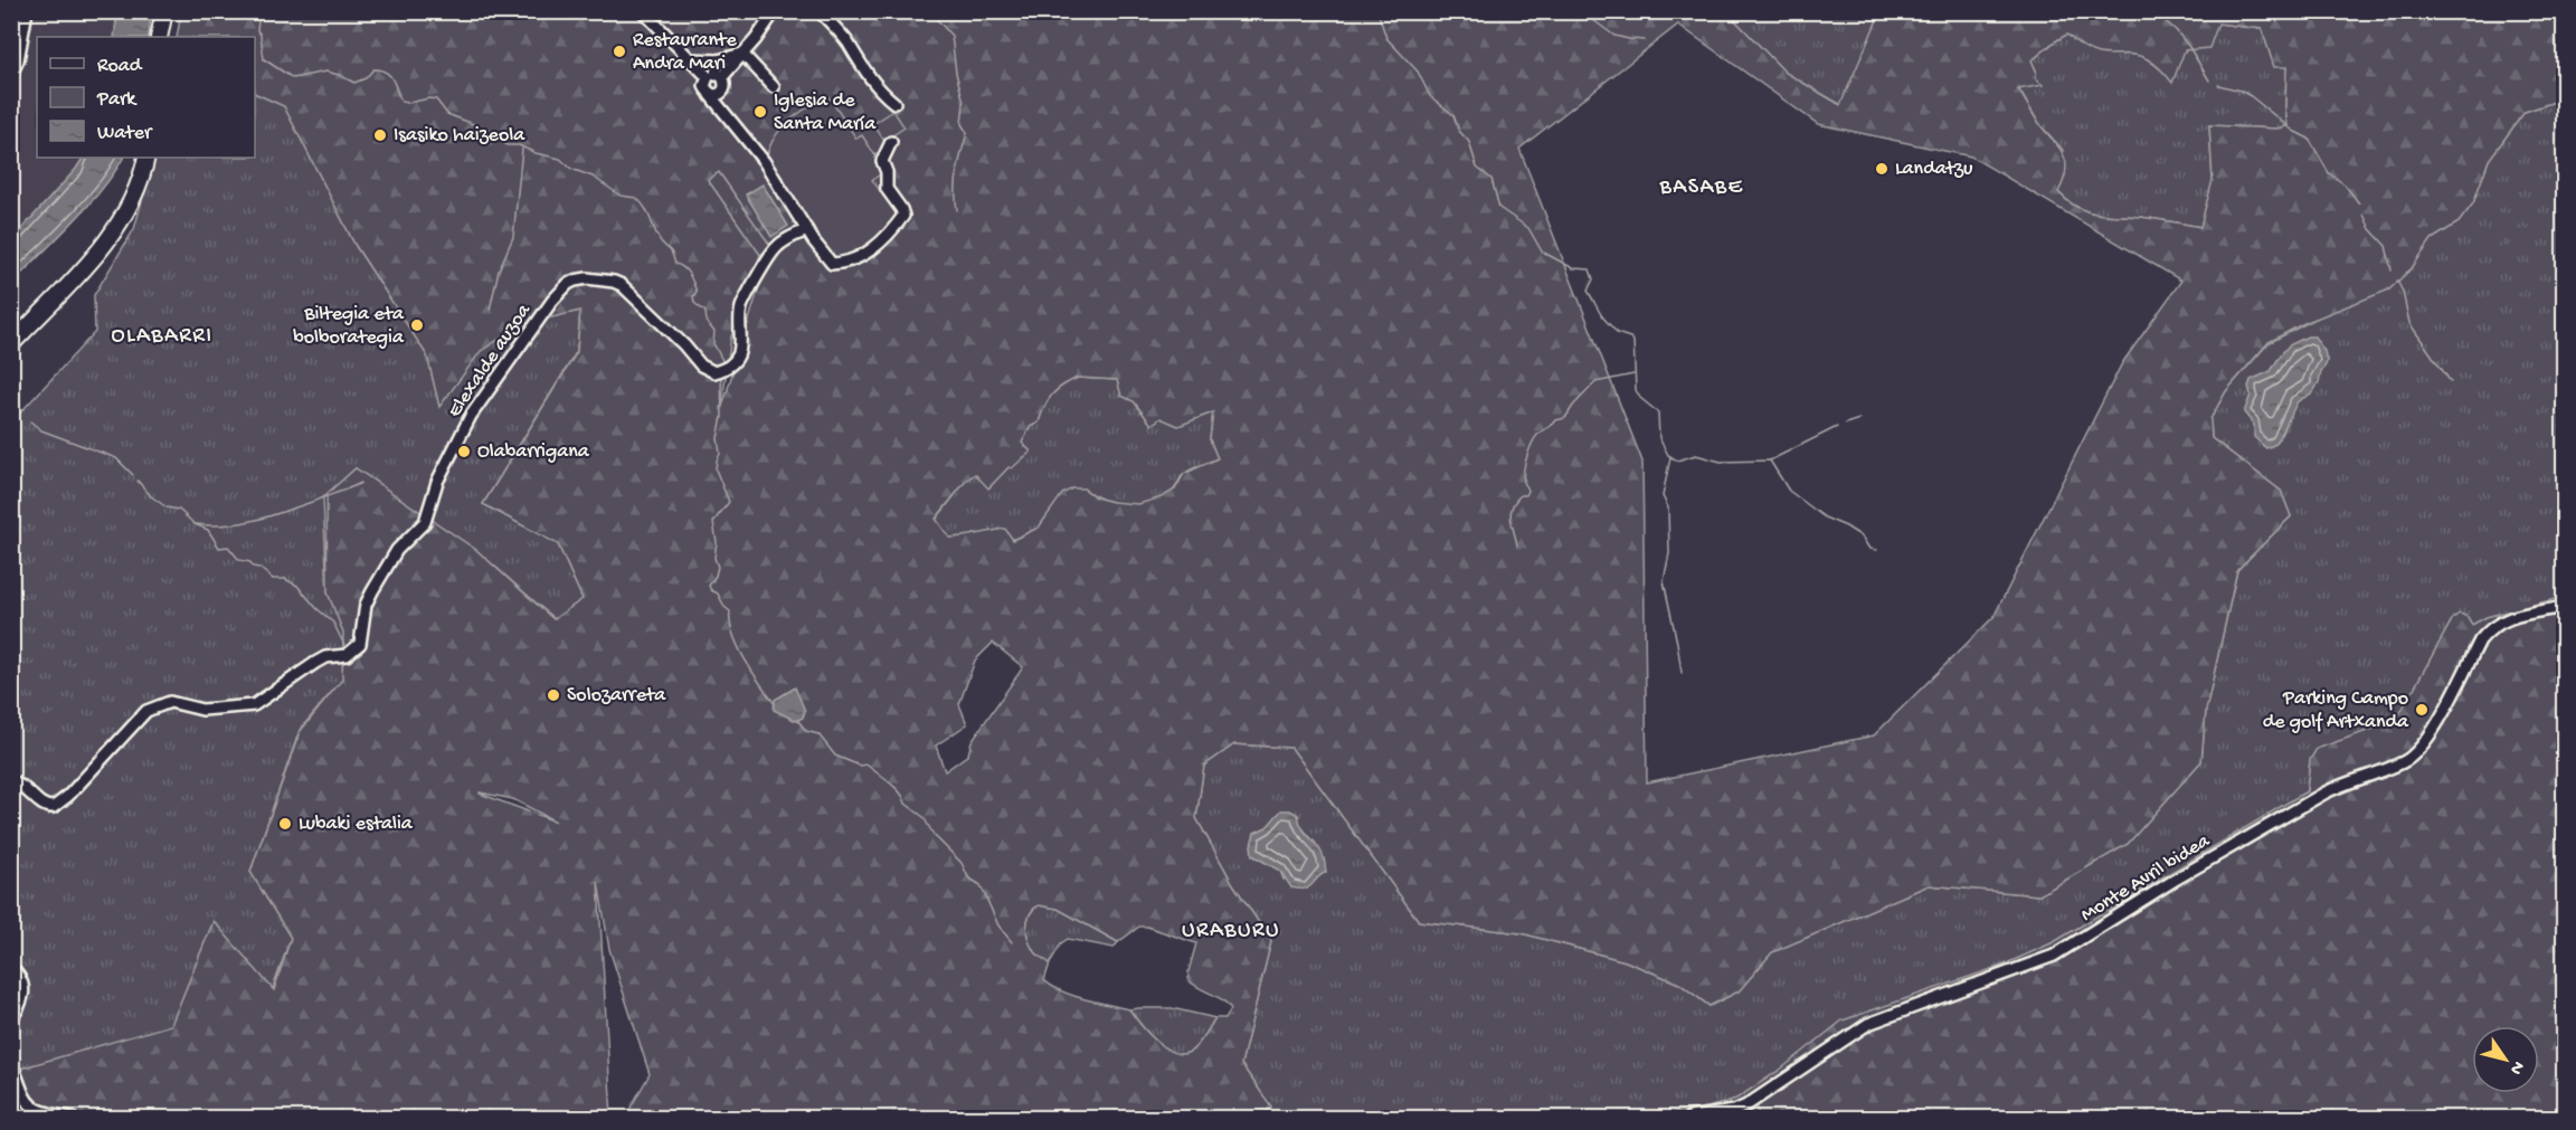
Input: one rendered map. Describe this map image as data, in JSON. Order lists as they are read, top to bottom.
{
  "streets": {
    "street": ["Elexalde auzoa", "Monte Avril bidea"]
  },
  "districts": ["BASABE", "OLABARRI", "URABURU"],
  "places": [
    "Restaurante Andra Mari",
    "Iglesia de Santa María",
    "Isasiko haizeola",
    "Landatzu",
    "Biltegia eta bolborategia",
    "Olabarrigana",
    "Solozarreta",
    "Parking Campo de golf Artxanda",
    "Lubaki estalia"
  ],
  "legend": ["Road", "Park", "Water"],
  "north": "bottom right"
}
